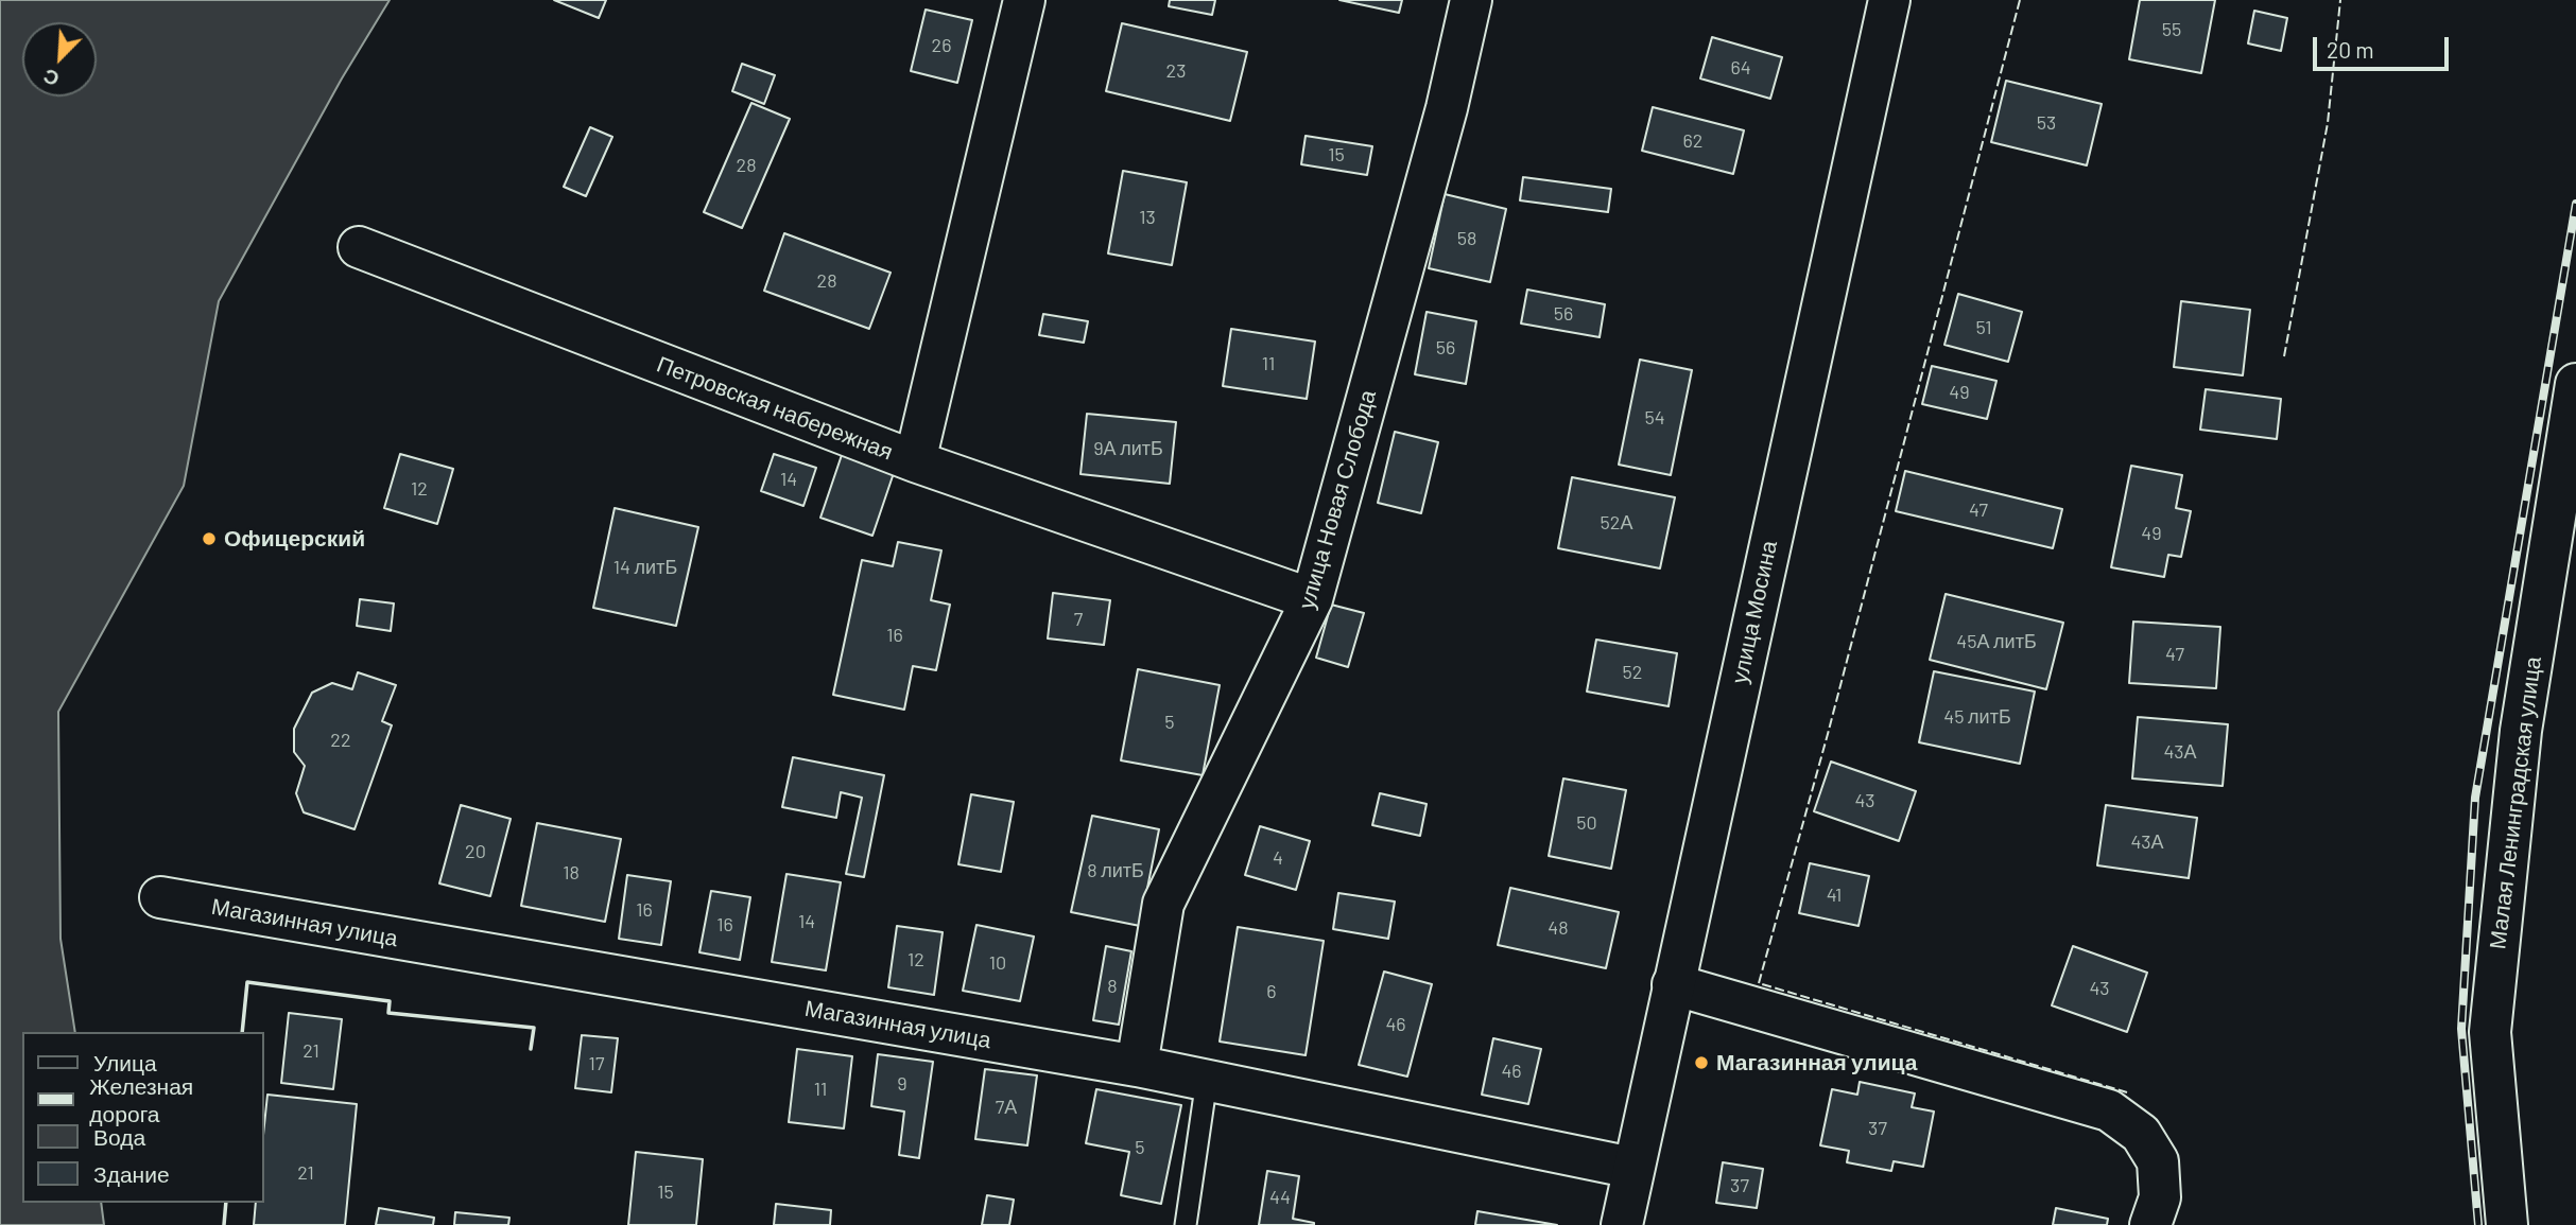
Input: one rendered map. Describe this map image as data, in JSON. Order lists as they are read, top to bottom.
{
  "streets": {
    "street": [
      "Петровская набережная",
      "улица Новая Слобода",
      "улица Мосина",
      "Малая Ленинградская улица",
      "Магазинная улица"
    ]
  },
  "crossings": [
    ["улица Новая Слобода", "Магазинная улица"],
    ["улица Мосина", "Магазинная улица"]
  ],
  "places": ["Офицерский", "Магазинная улица"],
  "house_numbers": [
    "55",
    "26",
    "64",
    "23",
    "53",
    "62",
    "15",
    "28",
    "13",
    "58",
    "28",
    "56",
    "51",
    "56",
    "11",
    "49",
    "54",
    "9А литБ",
    "14",
    "12",
    "47",
    "52А",
    "49",
    "14 литБ",
    "7",
    "16",
    "45А литБ",
    "47",
    "52",
    "45 литБ",
    "5",
    "22",
    "43А",
    "43",
    "50",
    "43А",
    "20",
    "4",
    "8 литБ",
    "18",
    "41",
    "16",
    "14",
    "16",
    "48",
    "12",
    "10",
    "8",
    "43",
    "6",
    "46",
    "21",
    "17",
    "46",
    "9",
    "11",
    "7А",
    "37",
    "5",
    "21",
    "37",
    "15",
    "44"
  ],
  "legend": [
    "Улица",
    "Железная дорога",
    "Вода",
    "Здание"
  ],
  "scale_bar": "20 m",
  "north": "bottom left"
}
